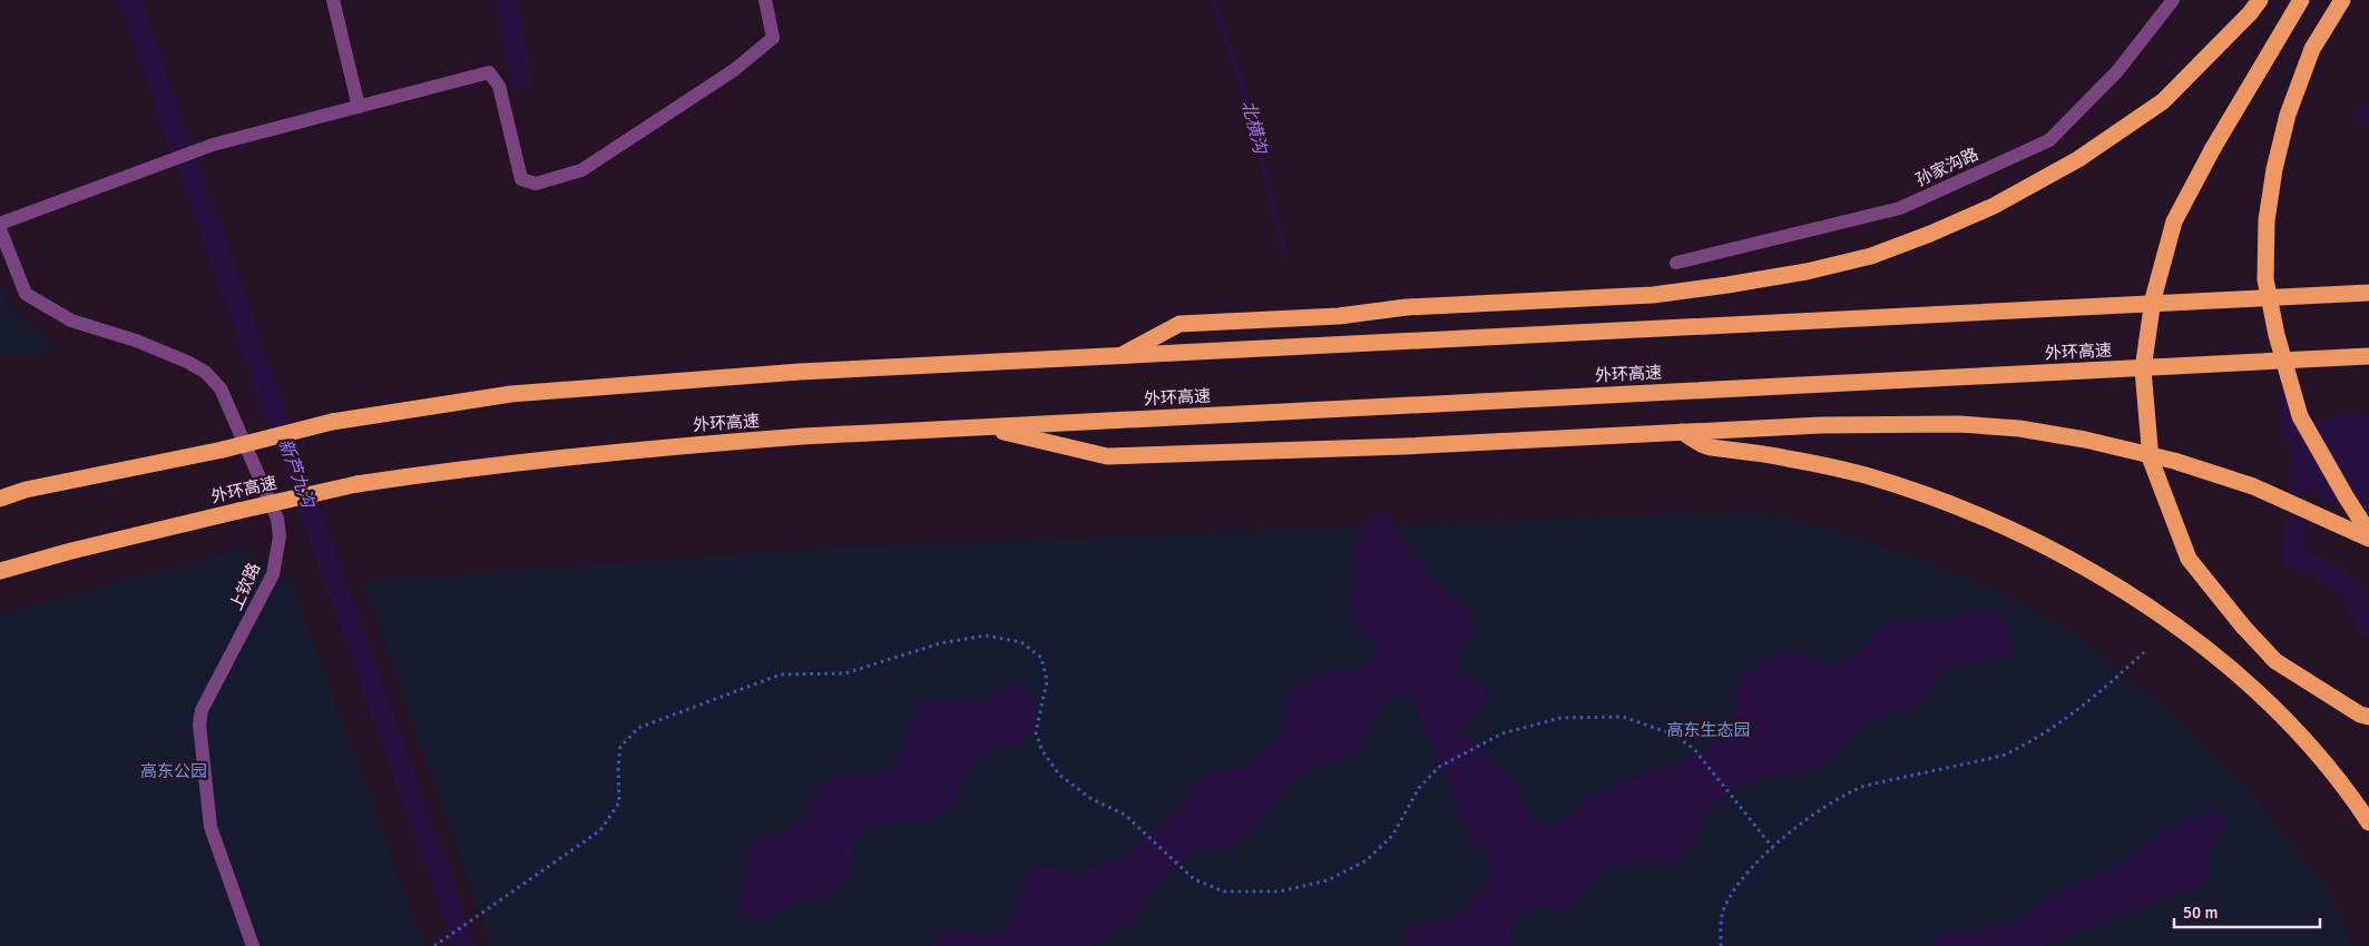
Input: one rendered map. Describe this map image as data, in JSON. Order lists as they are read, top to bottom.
{
  "streets": {
    "highway": ["外环高速"],
    "street": ["孙家沟路", "上钦路"]
  },
  "water": ["北横沟", "新芦九沟"],
  "parks": ["高东生态园", "高东公园"],
  "scale_bar": "50 m"
}
